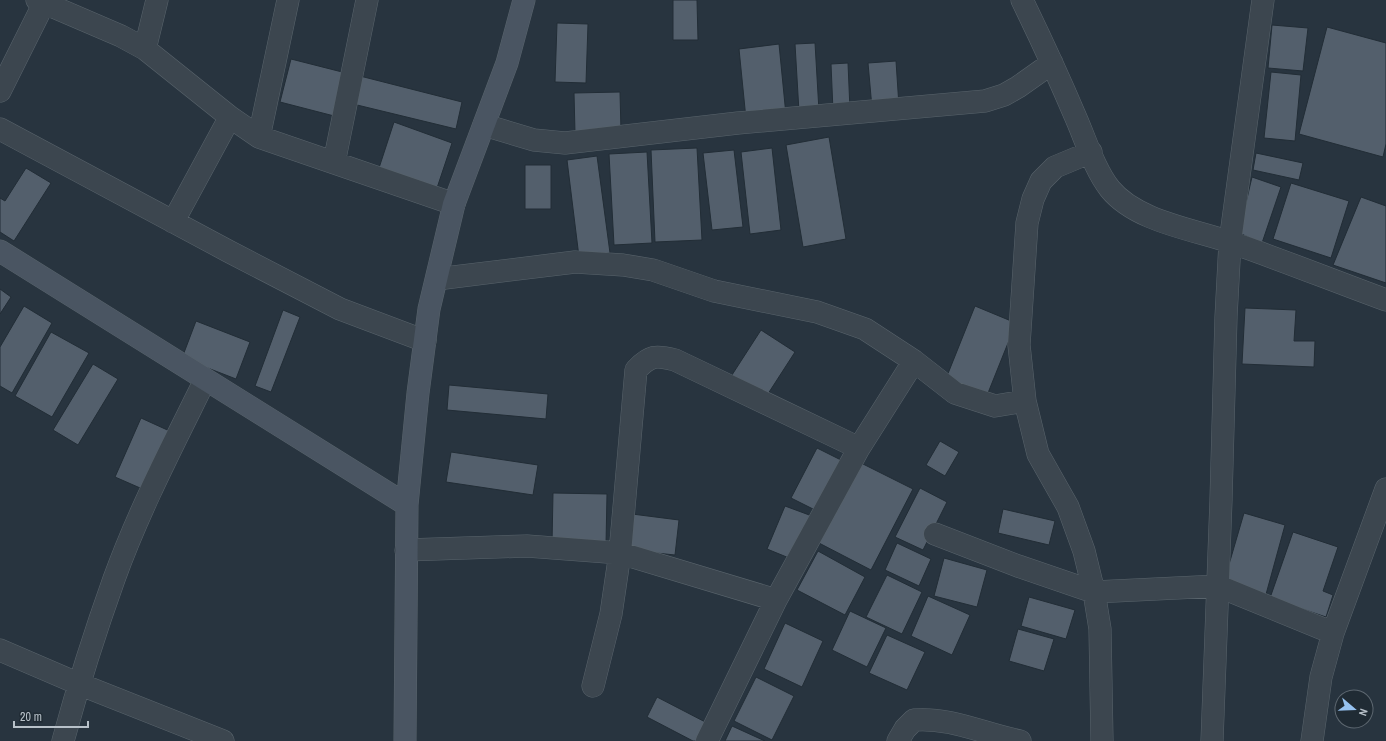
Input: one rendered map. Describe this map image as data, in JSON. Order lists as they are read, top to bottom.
{
  "scale_bar": "20 m",
  "north": "right"
}
